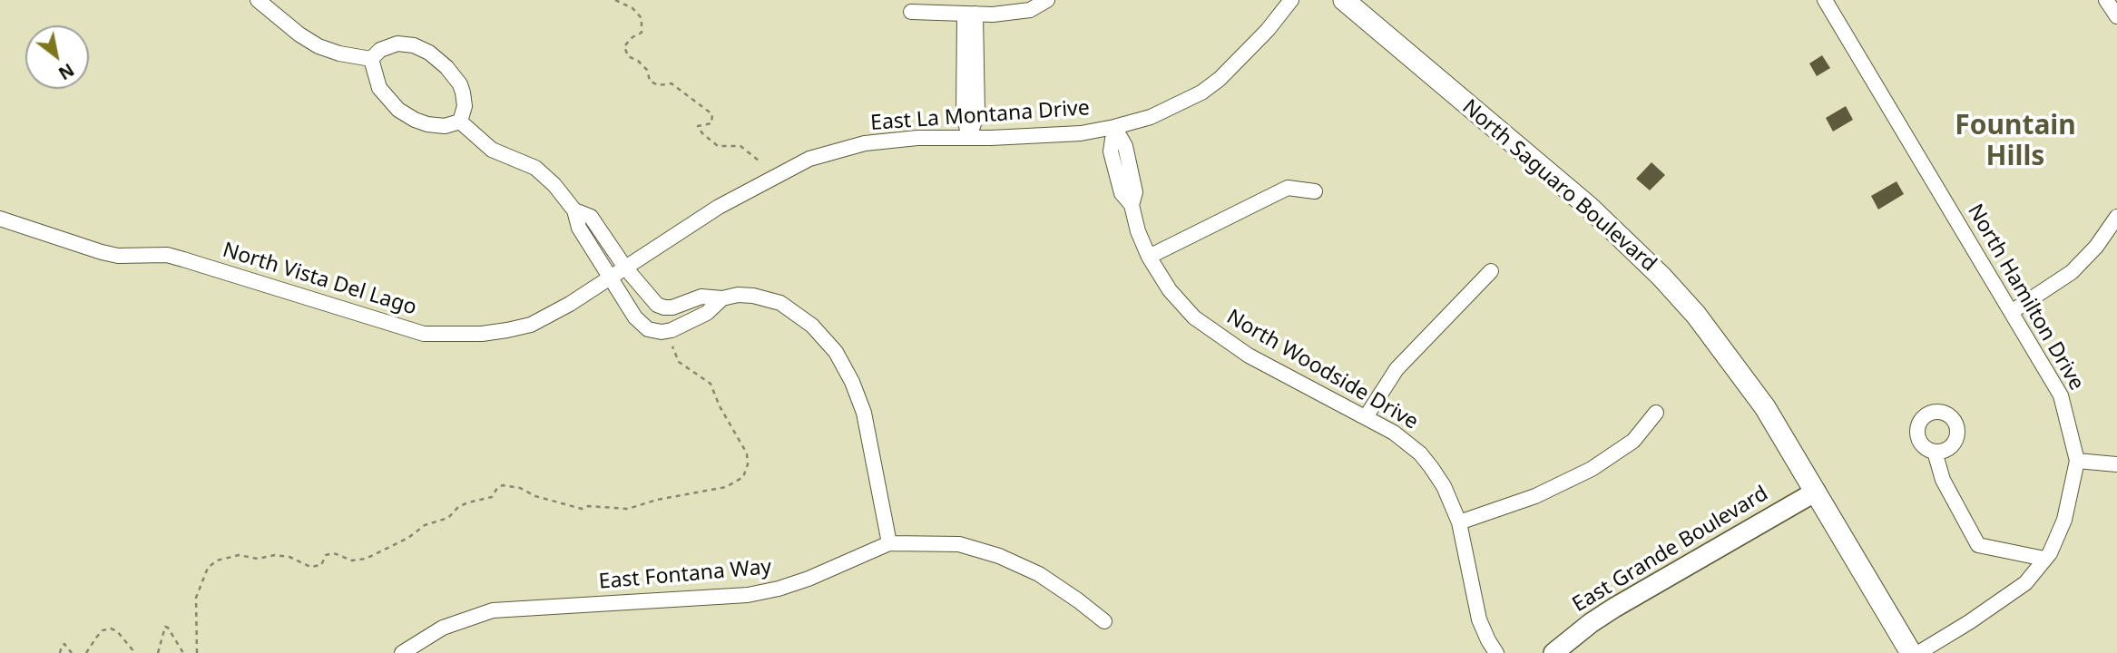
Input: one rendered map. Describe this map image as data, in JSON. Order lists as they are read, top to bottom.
{
  "streets": {
    "main road": ["North Saguaro Boulevard"],
    "street": [
      "East La Montana Drive",
      "North Vista Del Lago",
      "North Hamilton Drive",
      "North Woodside Drive",
      "East Grande Boulevard",
      "East Fontana Way"
    ]
  },
  "crossings": [
    ["East La Montana Drive", "North Vista Del Lago"],
    ["East La Montana Drive", "North Woodside Drive"],
    ["North Saguaro Boulevard", "East Grande Boulevard"]
  ],
  "districts": ["Fountain Hills"],
  "north": "bottom right"
}
